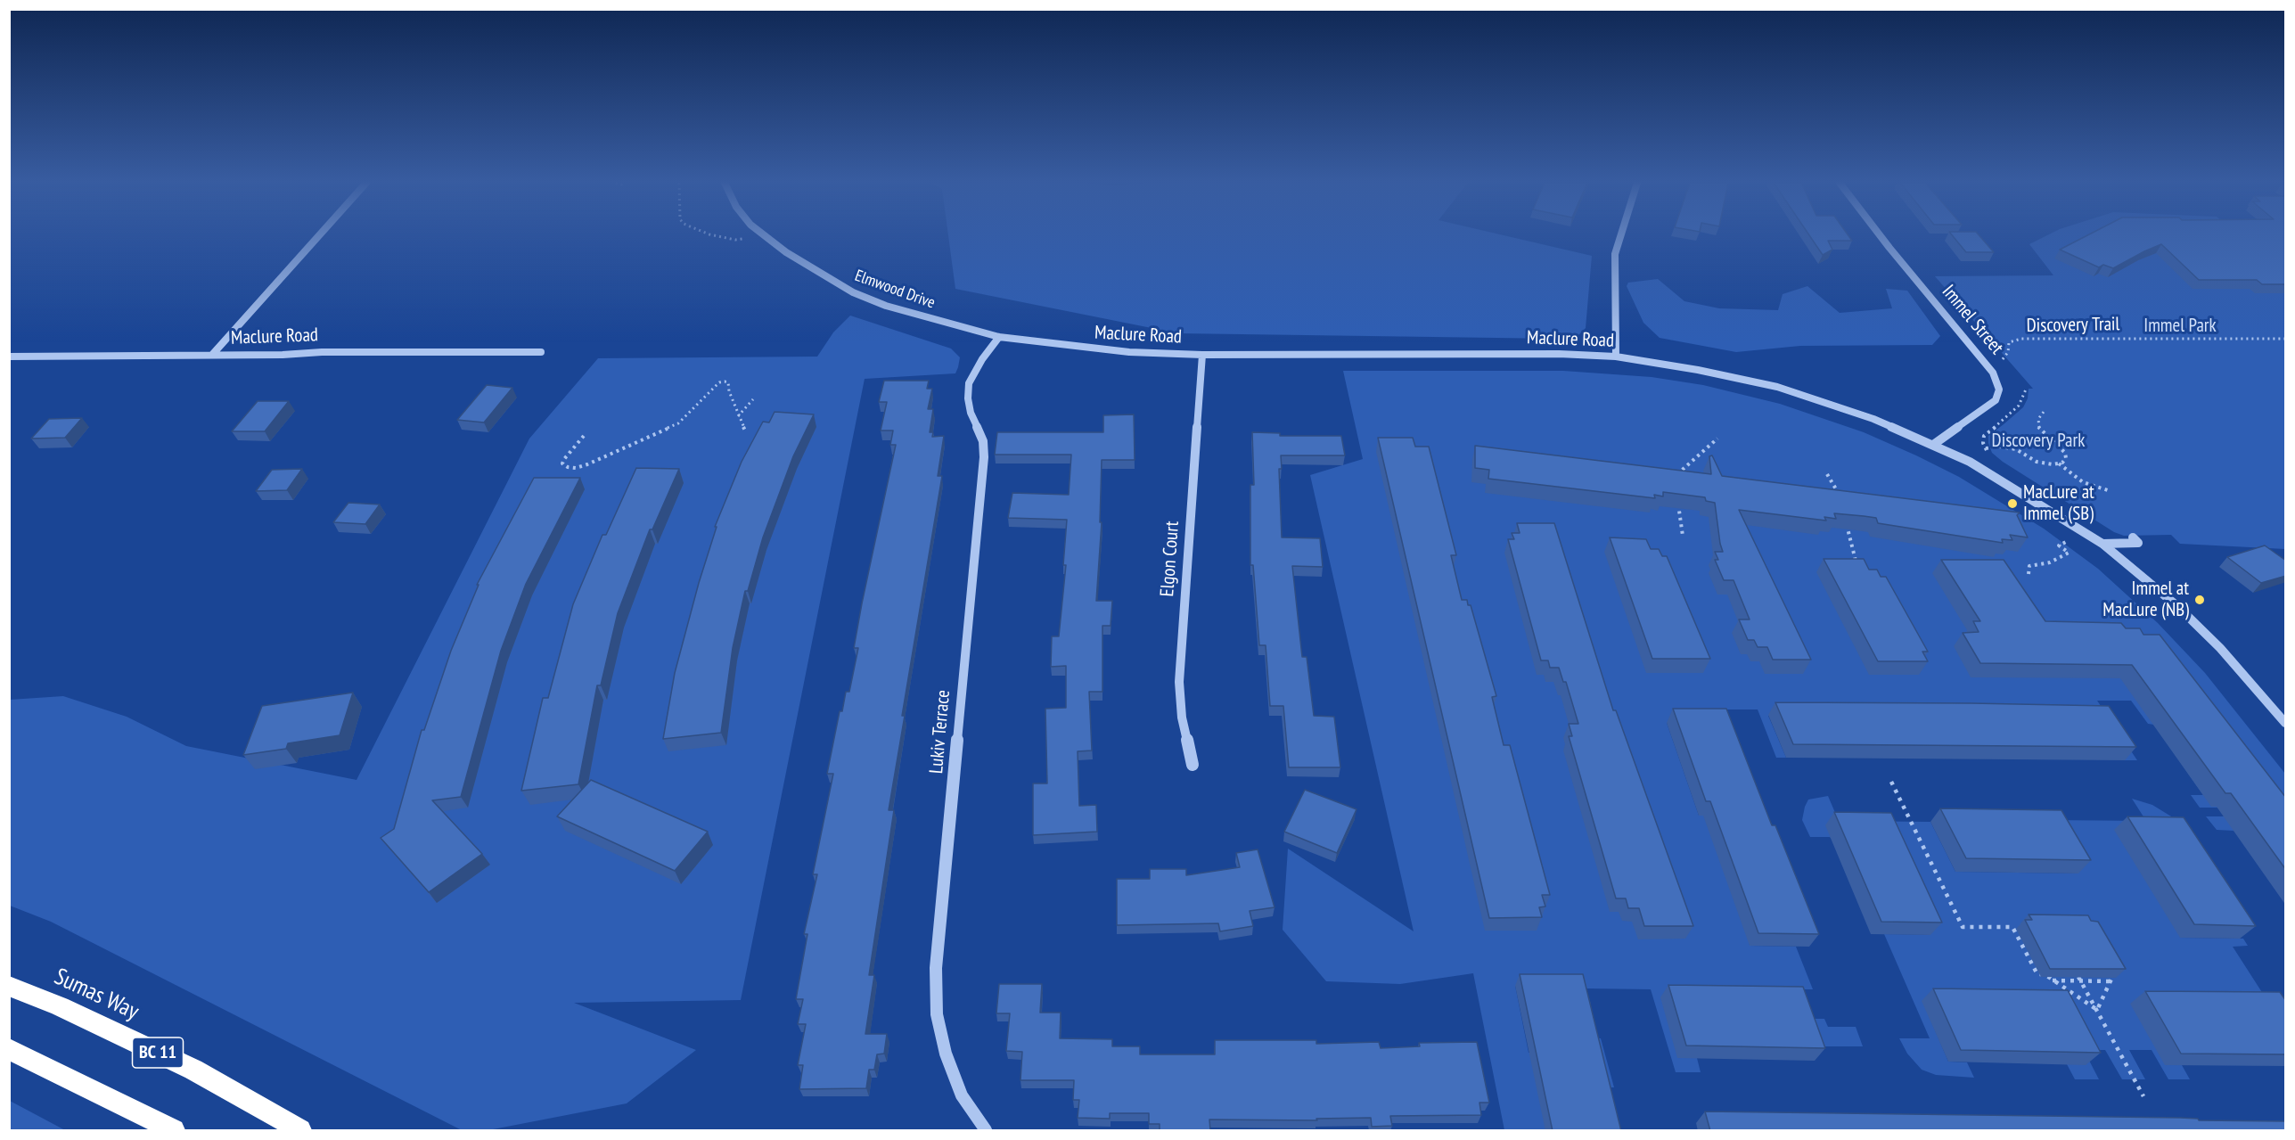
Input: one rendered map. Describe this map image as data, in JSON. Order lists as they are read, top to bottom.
{
  "streets": {
    "highway": ["Sumas Way", "BC 11"],
    "street": [
      "Elmwood Drive",
      "Immel Street",
      "Maclure Road",
      "Elgon Court",
      "Lukiv Terrace"
    ],
    "path": ["Discovery Trail"]
  },
  "crossings": [
    ["Elmwood Drive", "Maclure Road"],
    ["Elmwood Drive", "Lukiv Terrace"],
    ["Immel Street", "Maclure Road"],
    ["Maclure Road", "Elgon Court"],
    ["Maclure Road", "Lukiv Terrace"]
  ],
  "parks": ["Immel Park", "Discovery Park"],
  "places": ["MacLure at Immel (SB)", "Immel at MacLure (NB)"]
}
